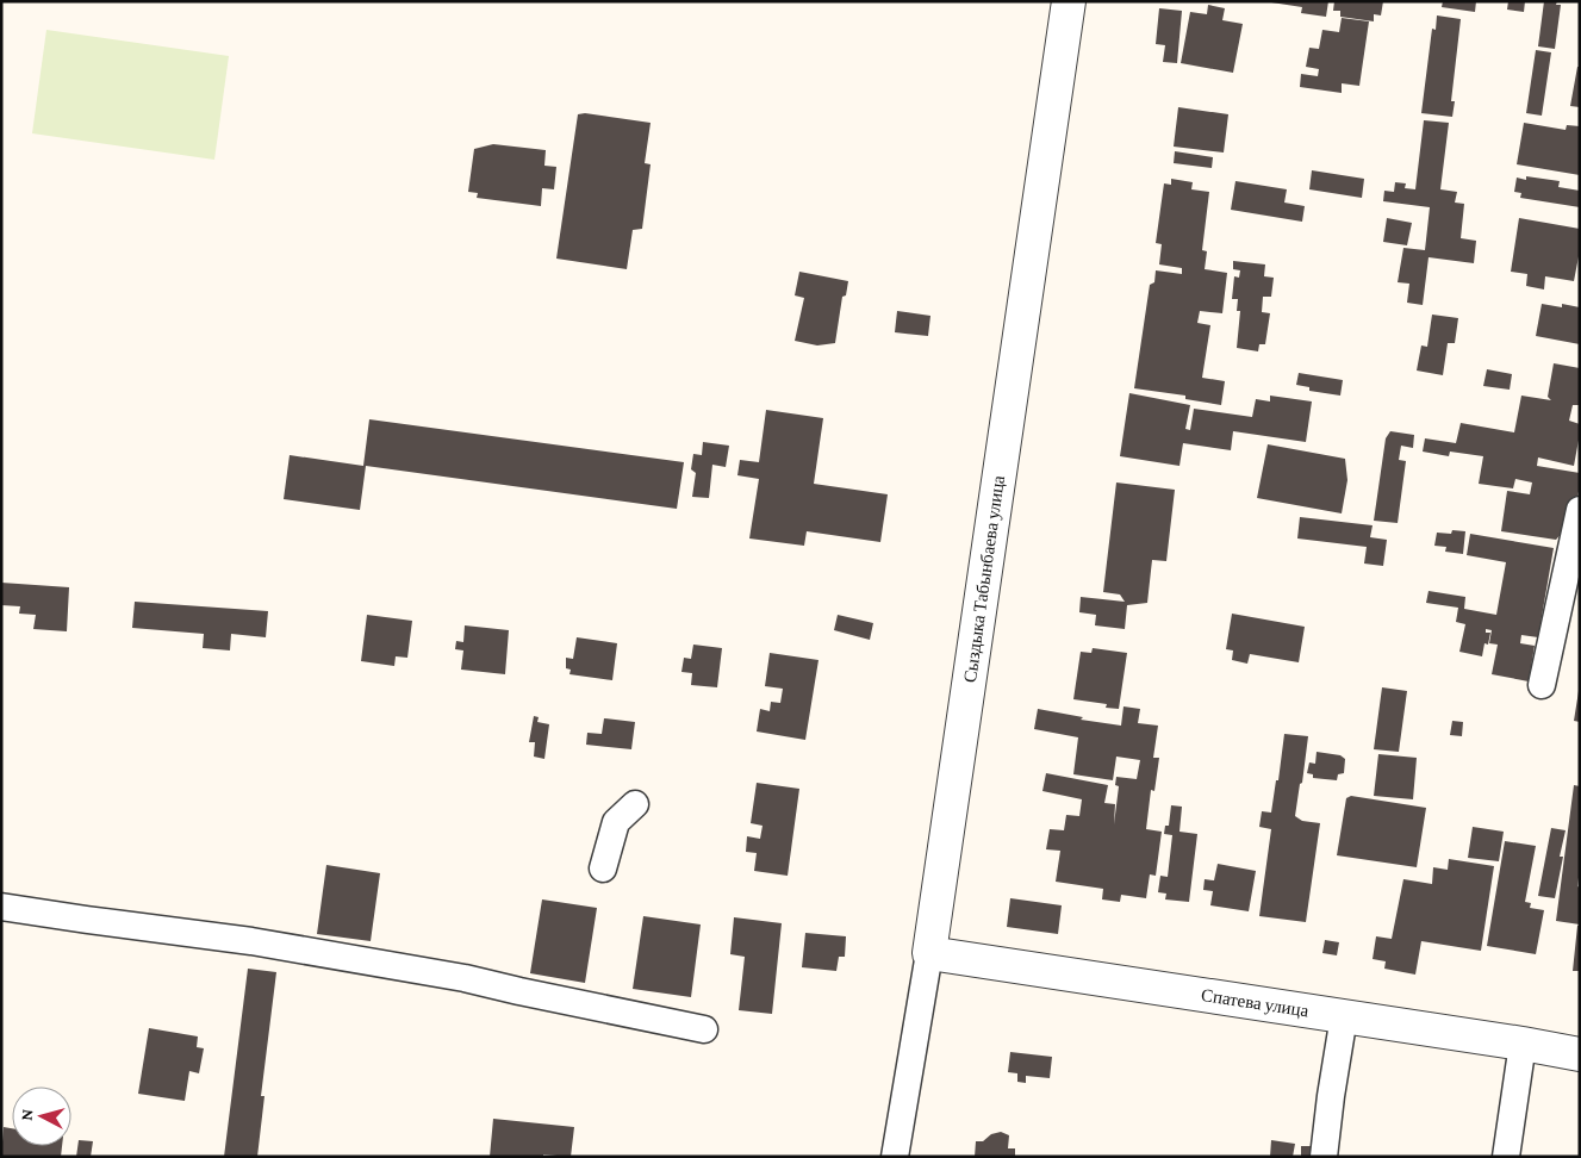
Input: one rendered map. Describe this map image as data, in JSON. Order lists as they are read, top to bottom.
{
  "streets": {
    "street": ["Сыздыка Табынбаева улица", "Спатева улица"]
  },
  "crossings": [
    ["Сыздыка Табынбаева улица", "Спатева улица"]
  ],
  "north": "left"
}
